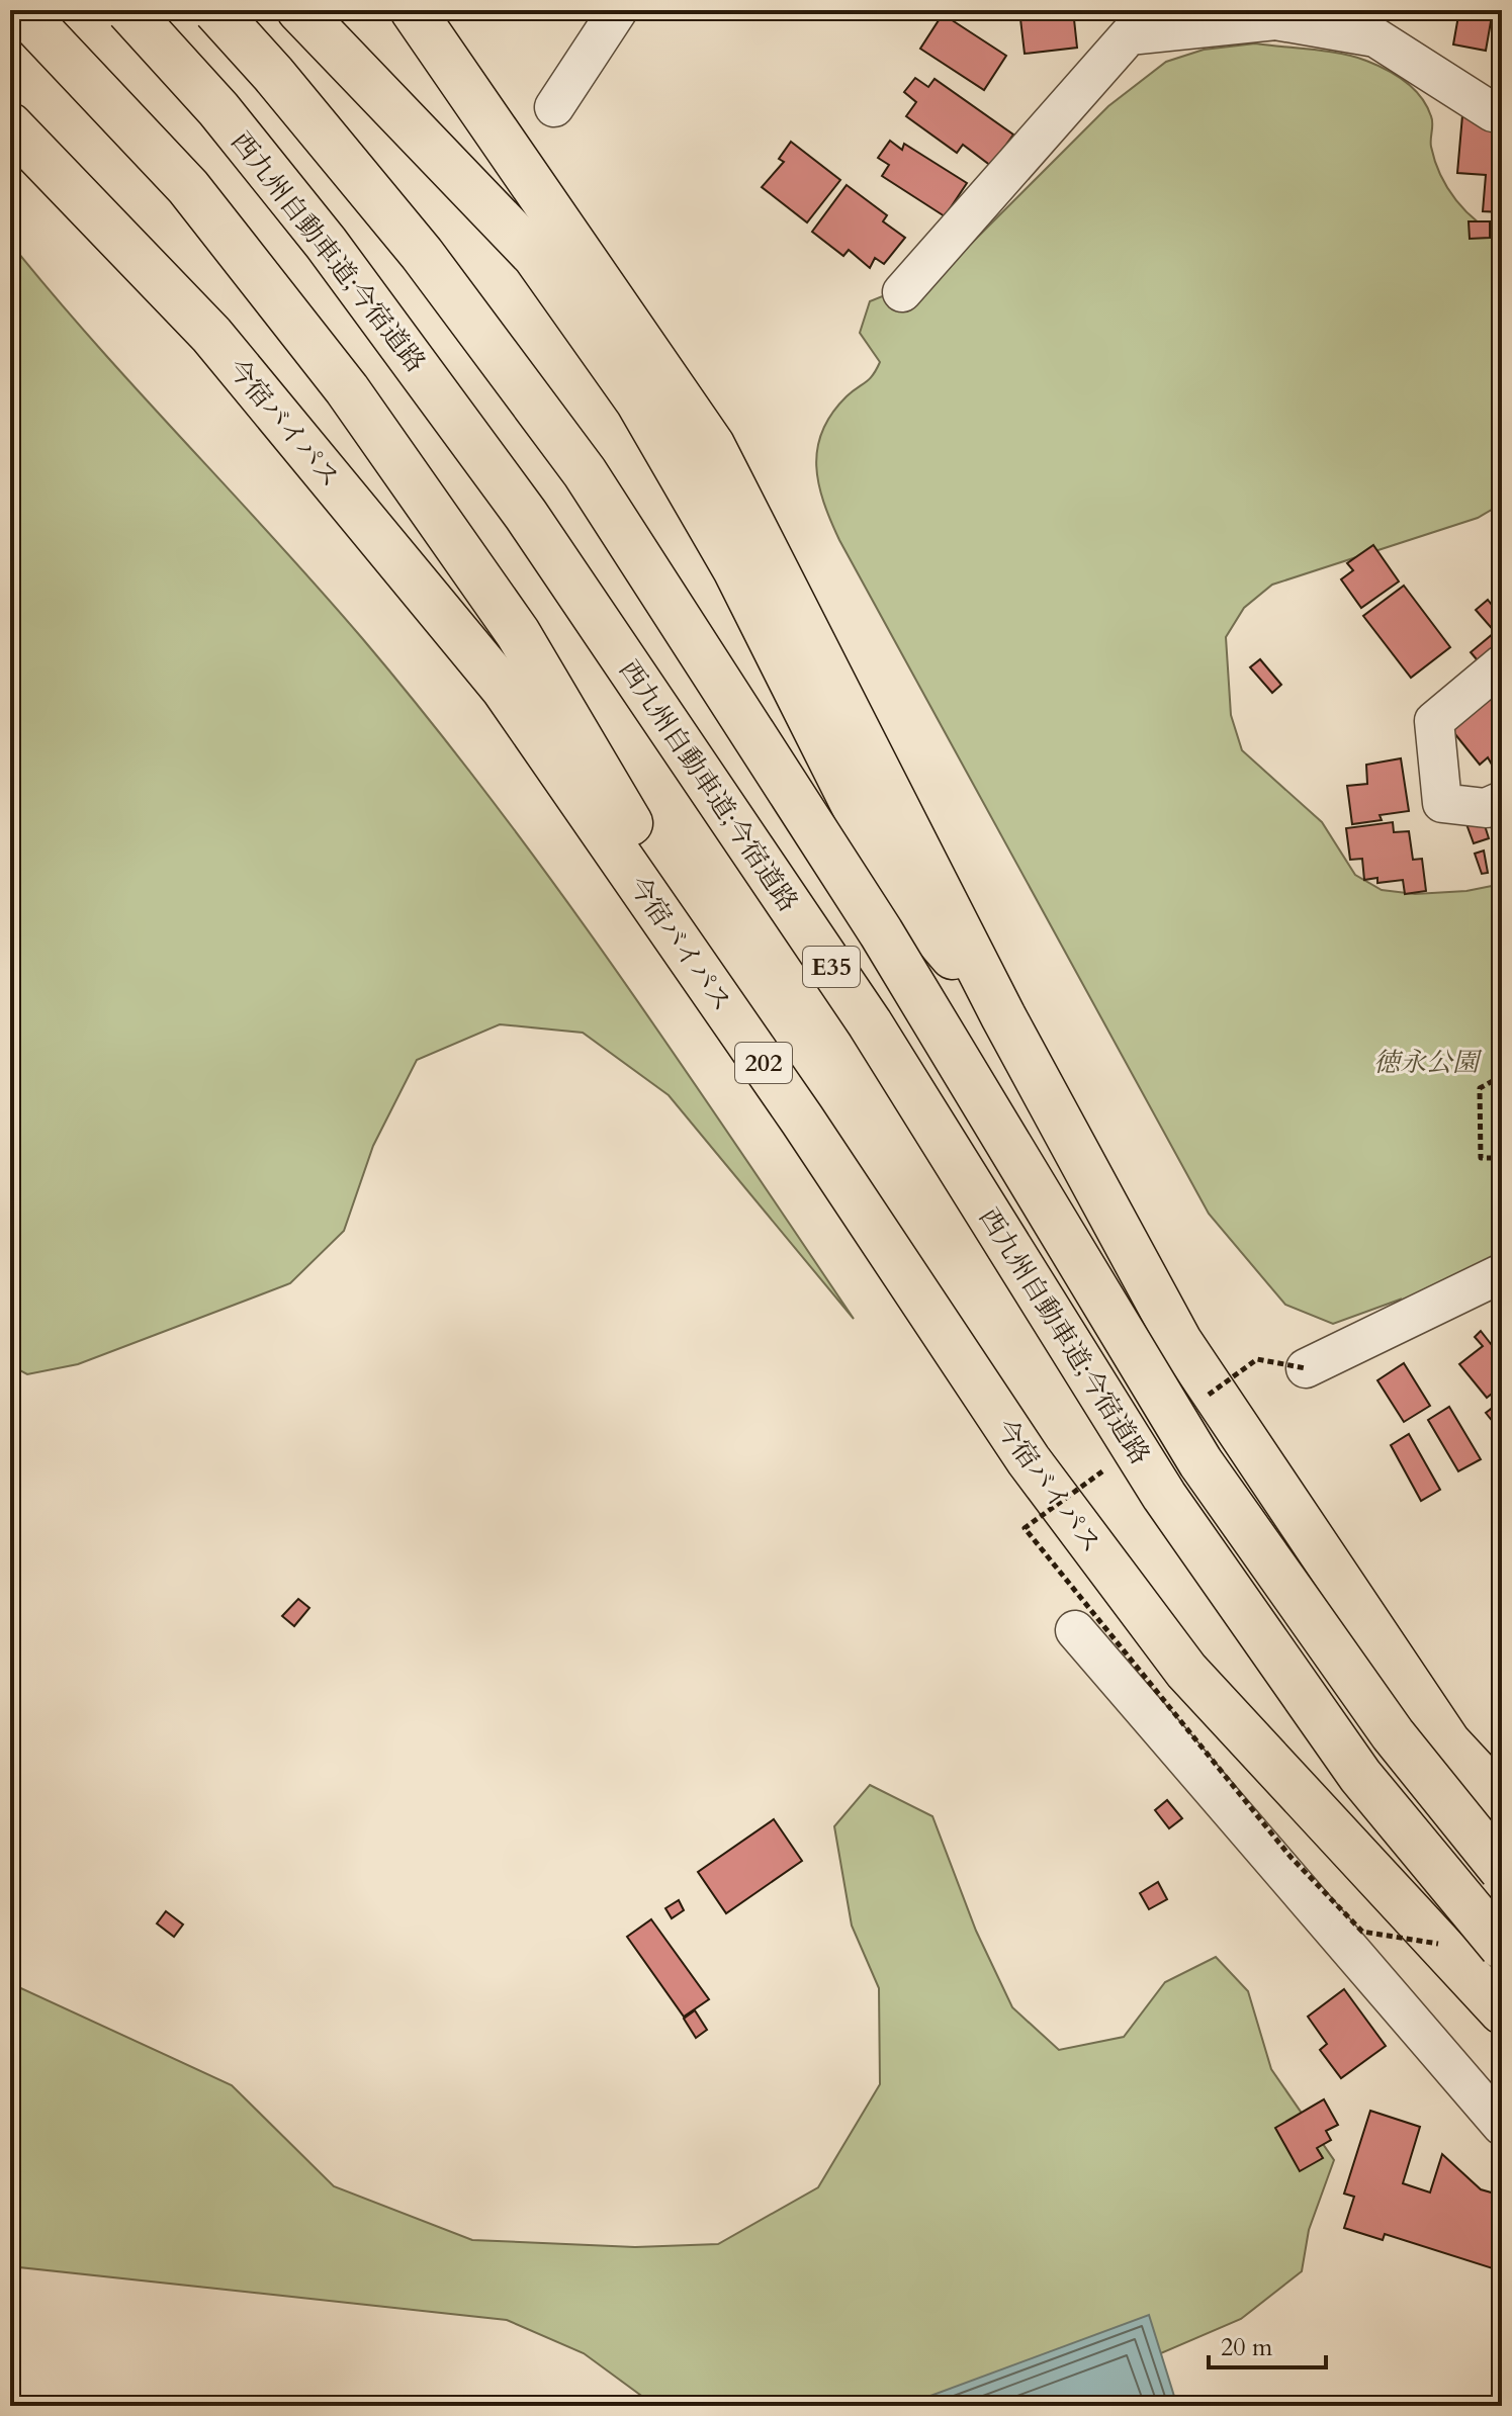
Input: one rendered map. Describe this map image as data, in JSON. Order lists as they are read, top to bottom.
{
  "streets": {
    "highway": [
      "西九州自動車道;今宿道路",
      "今宿バイパス",
      "E35",
      "202"
    ]
  },
  "parks": ["徳永公園"],
  "scale_bar": "20 m"
}
